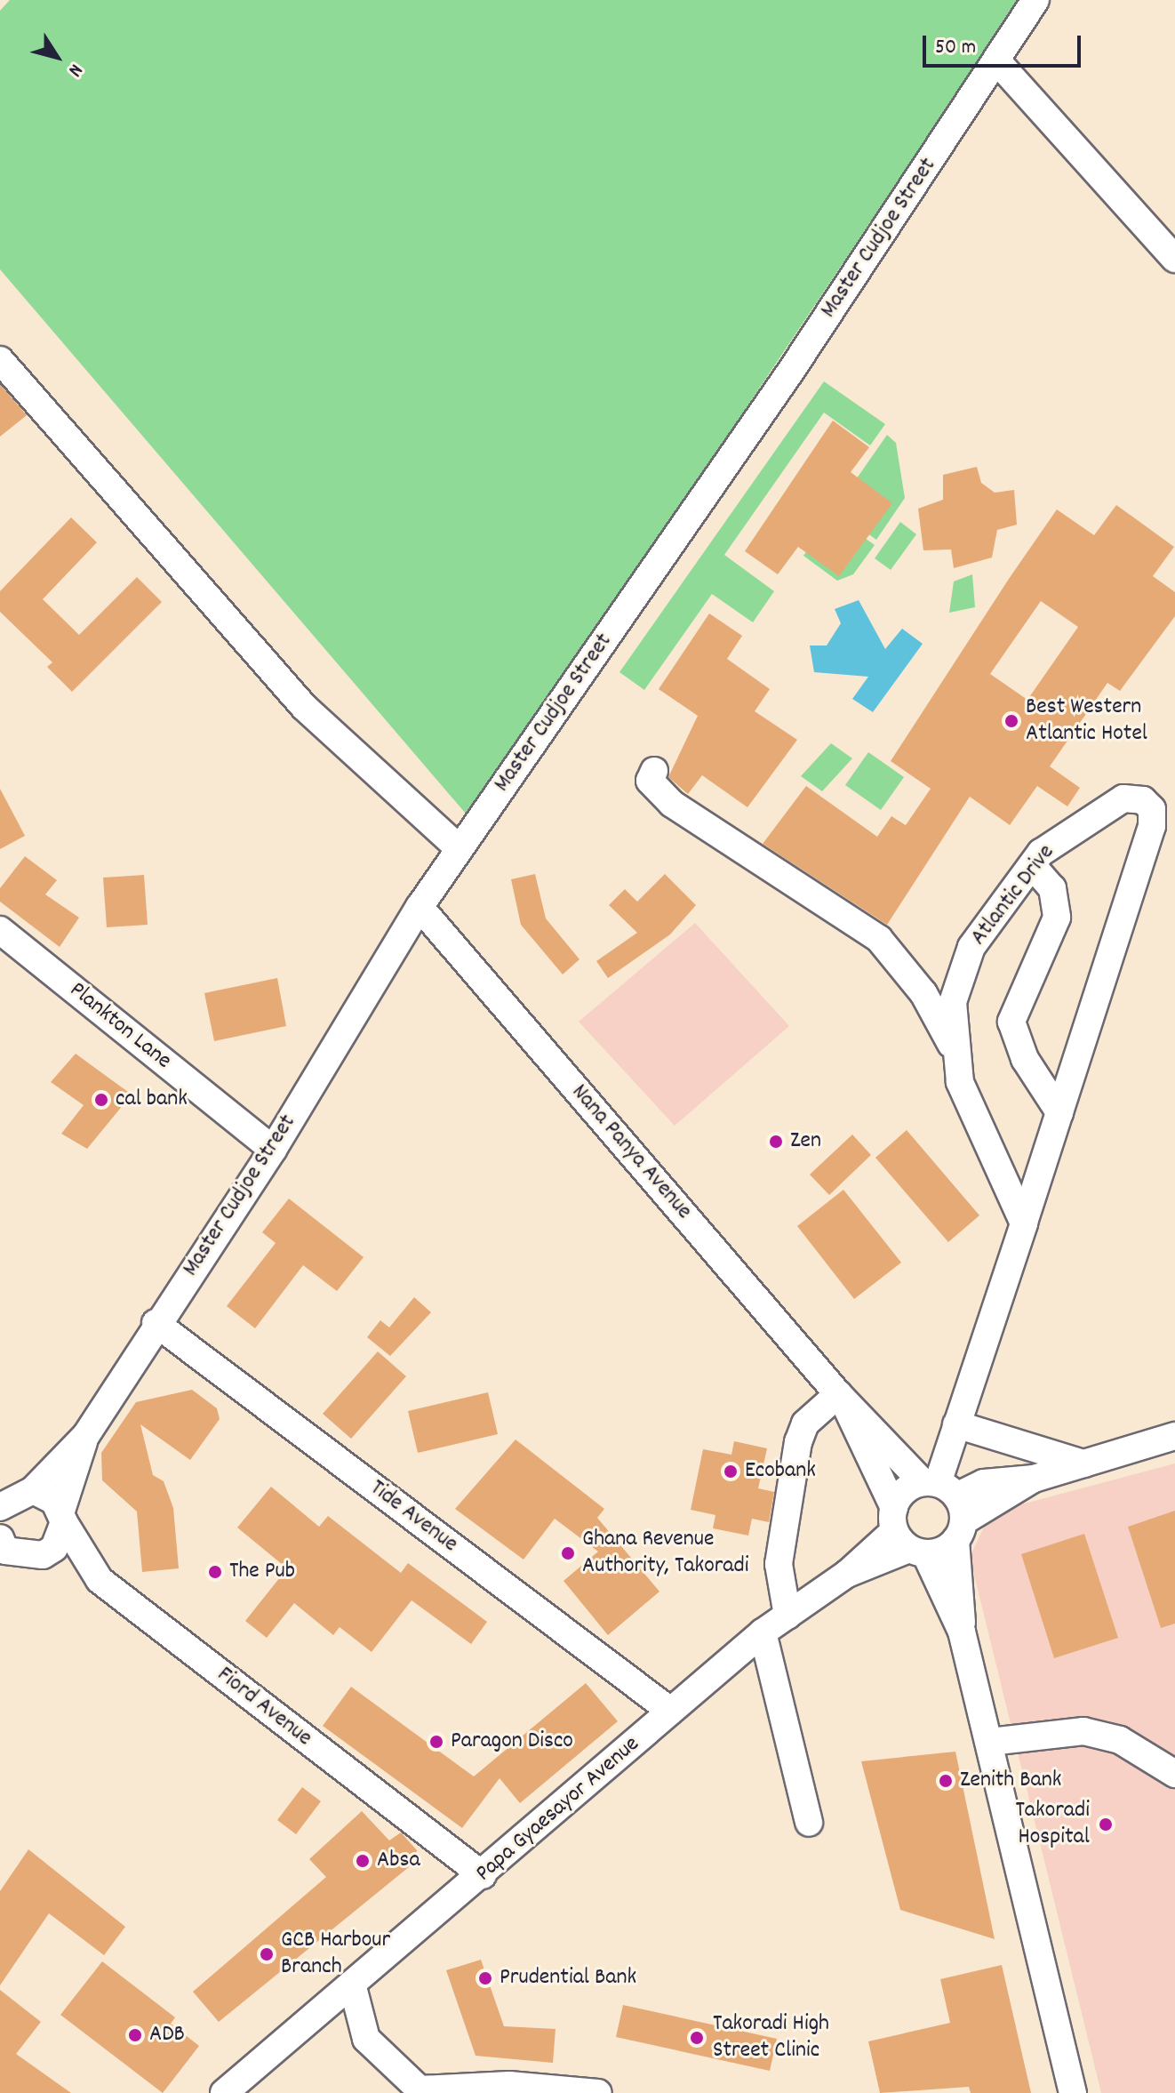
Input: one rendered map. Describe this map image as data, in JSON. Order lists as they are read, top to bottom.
{
  "streets": {
    "street": [
      "Master Cudjoe Street",
      "Atlantic Drive",
      "Plankton Lane",
      "Nana Panya Avenue",
      "Tide Avenue",
      "Fiord Avenue",
      "Papa Gyaesayor Avenue"
    ]
  },
  "crossings": [
    ["Master Cudjoe Street", "Plankton Lane"],
    ["Master Cudjoe Street", "Nana Panya Avenue"],
    ["Master Cudjoe Street", "Tide Avenue"],
    ["Master Cudjoe Street", "Fiord Avenue"],
    ["Atlantic Drive", "Nana Panya Avenue"],
    ["Atlantic Drive", "Papa Gyaesayor Avenue"],
    ["Nana Panya Avenue", "Papa Gyaesayor Avenue"],
    ["Tide Avenue", "Papa Gyaesayor Avenue"],
    ["Fiord Avenue", "Papa Gyaesayor Avenue"]
  ],
  "places": [
    "Best Western Atlantic Hotel",
    "cal bank",
    "Zen",
    "Ecobank",
    "Ghana Revenue Authority, Takoradi",
    "The Pub",
    "Paragon Disco",
    "Zenith Bank",
    "Takoradi Hospital",
    "Absa",
    "GCB Harbour Branch",
    "Prudential Bank",
    "ADB",
    "Takoradi High Street Clinic"
  ],
  "scale_bar": "50 m",
  "north": "bottom right"
}
